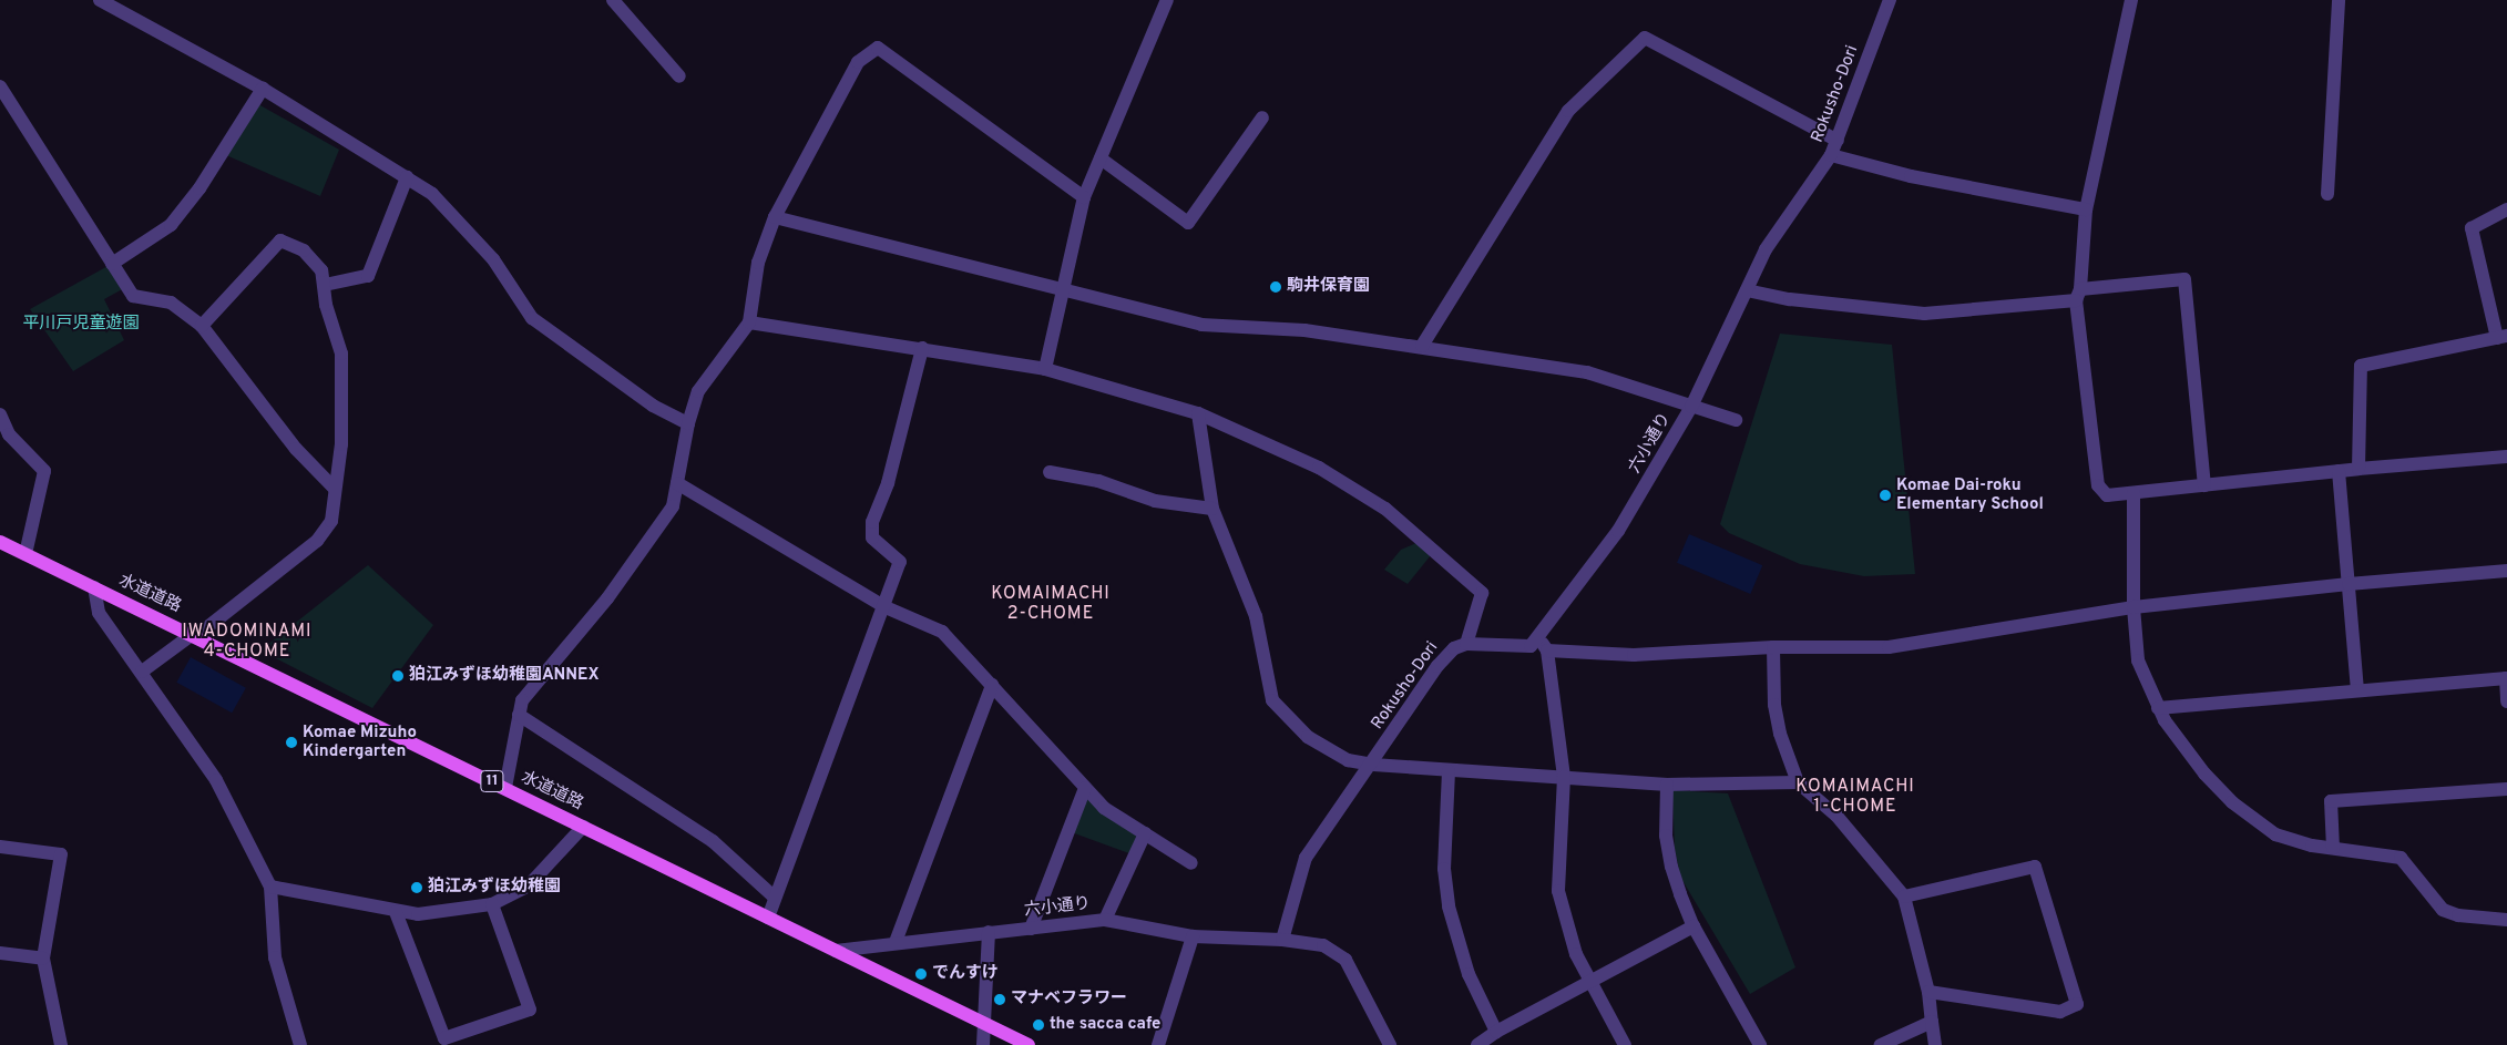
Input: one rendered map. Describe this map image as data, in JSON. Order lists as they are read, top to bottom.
{
  "streets": {
    "main road": ["水道道路", "11"],
    "street": ["Rokusho-Dori", "六小通り"]
  },
  "crossings": [
    ["Rokusho-Dori", "六小通り"],
    ["六小通り", "水道道路"]
  ],
  "districts": ["KOMAIMACHI 2-CHOME", "IWADOMINAMI 4-CHOME", "KOMAIMACHI 1-CHOME"],
  "parks": ["平川戸児童遊園"],
  "places": [
    "駒井保育園",
    "Komae Dai-roku Elementary School",
    "狛江みずほ幼稚園ANNEX",
    "Komae Mizuho Kindergarten",
    "狛江みずほ幼稚園",
    "でんすけ",
    "マナベフラワー",
    "the sacca cafe"
  ]
}
